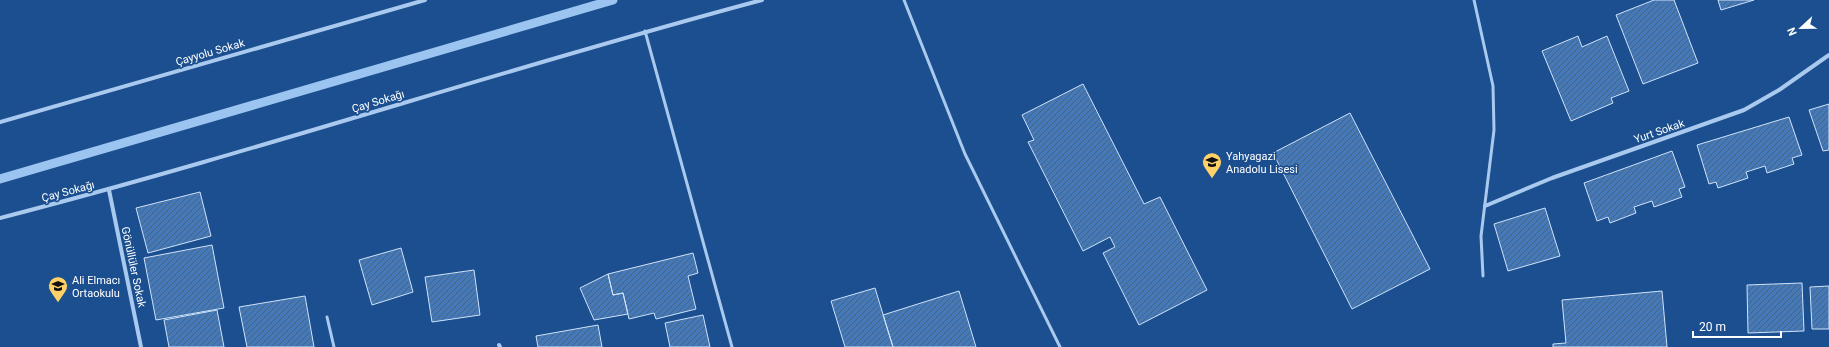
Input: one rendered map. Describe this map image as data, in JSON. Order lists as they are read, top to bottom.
{
  "streets": {
    "street": [
      "Çayyolu Sokak",
      "Çay Sokağı",
      "Yurt Sokak",
      "Gönüllüler Sokak"
    ]
  },
  "crossings": [
    ["Çay Sokağı", "Gönüllüler Sokak"]
  ],
  "places": {
    "school or university": ["Yahyagazi Anadolu Lisesi", "Ali Elmacı Ortaokulu"]
  },
  "scale_bar": "20 m",
  "north": "left"
}
